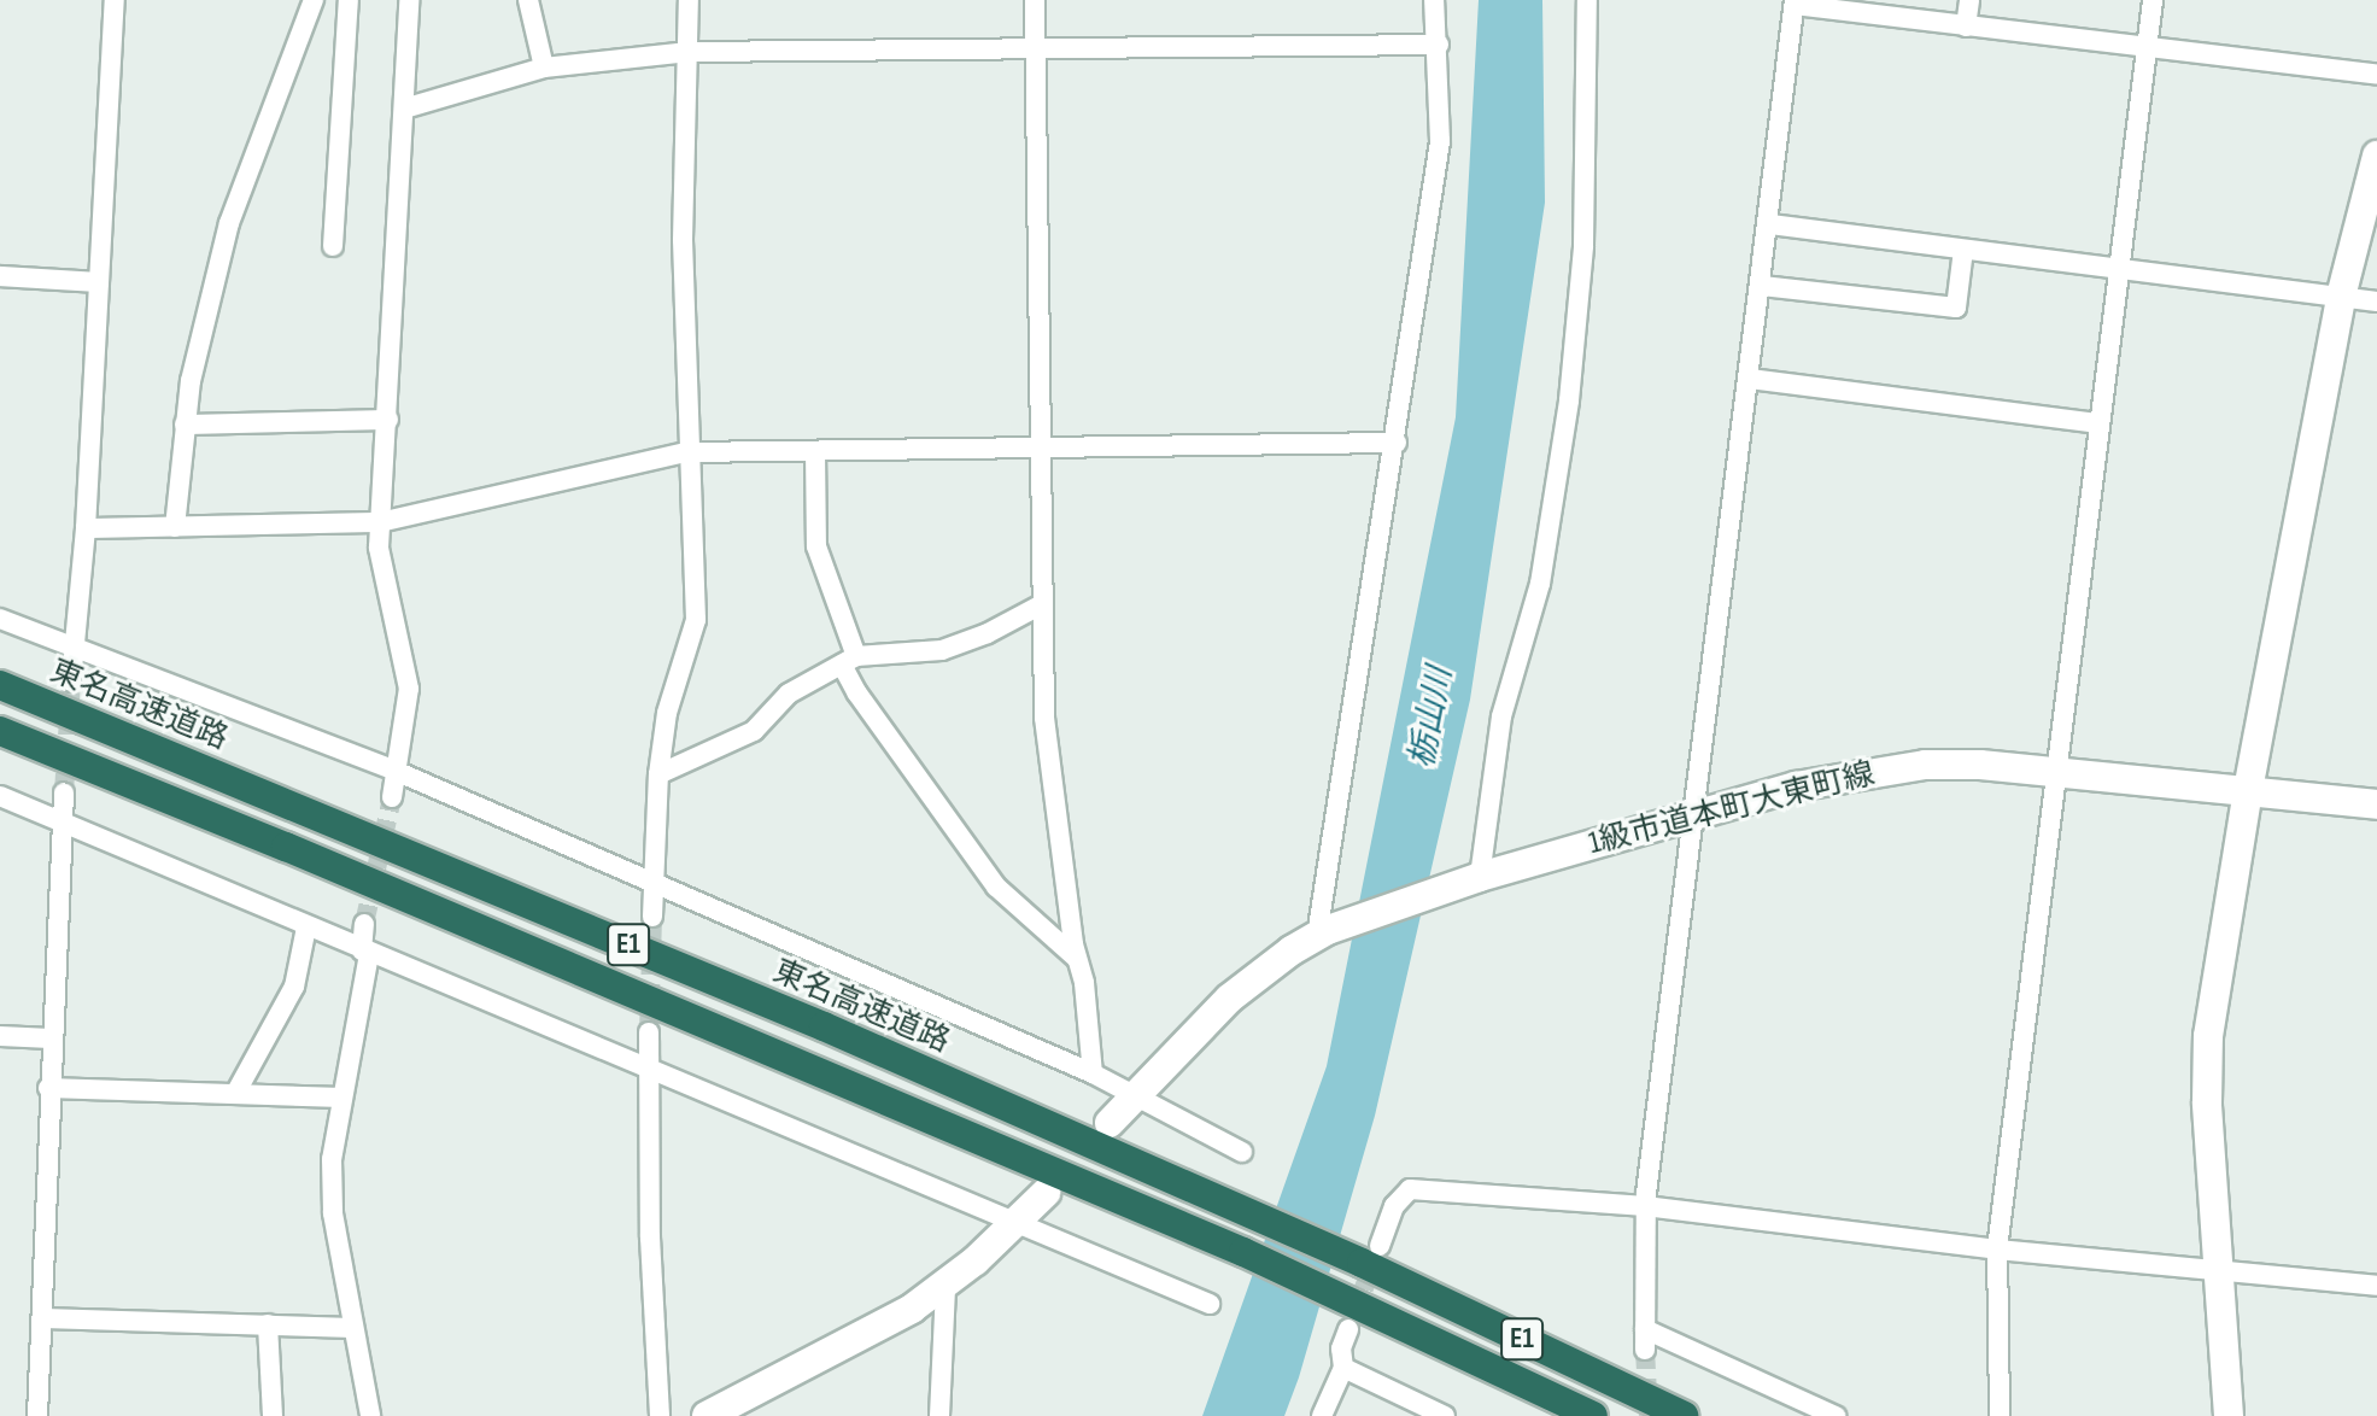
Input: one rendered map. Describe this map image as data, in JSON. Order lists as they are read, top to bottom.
{
  "streets": {
    "highway": ["東名高速道路", "E1"],
    "street": ["1級市道本町大東町線"]
  },
  "water": ["栃山川"]
}
